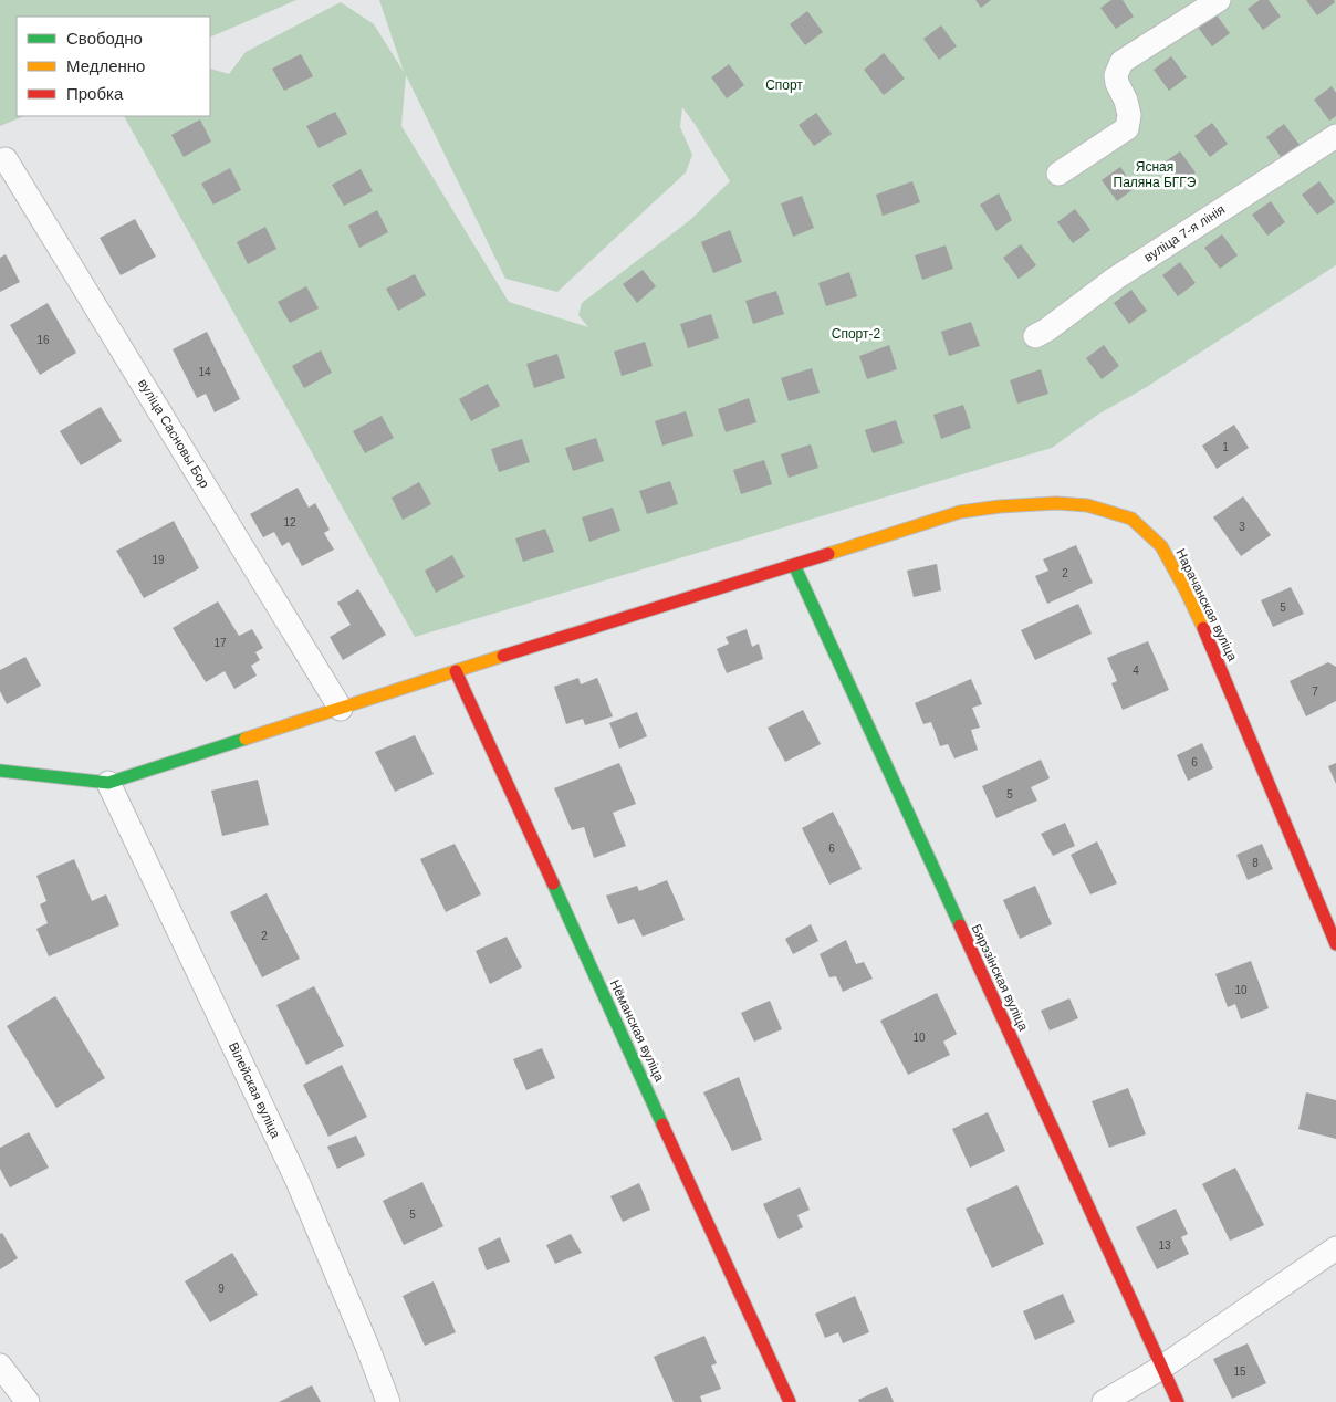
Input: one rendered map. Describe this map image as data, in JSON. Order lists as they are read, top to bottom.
{
  "streets": {
    "street": [
      "вуліца 7-я лінія",
      "вуліца Сасновы Бор",
      "Нарачанская вуліца",
      "Бярэзінская вуліца",
      "Нёманская вуліца",
      "Вілейская вуліца"
    ]
  },
  "crossings": [
    ["вуліца Сасновы Бор", "Нарачанская вуліца"],
    ["Нарачанская вуліца", "Бярэзінская вуліца"],
    ["Нарачанская вуліца", "Нёманская вуліца"],
    ["Нарачанская вуліца", "Вілейская вуліца"]
  ],
  "parks": ["Спорт", "Ясная Паляна БГГЭ", "Спорт-2"],
  "house_numbers": [
    "16",
    "14",
    "1",
    "12",
    "3",
    "19",
    "2",
    "5",
    "17",
    "4",
    "7",
    "6",
    "5",
    "6",
    "8",
    "2",
    "10",
    "10",
    "5",
    "13",
    "9",
    "15"
  ],
  "legend": ["Свободно", "Медленно", "Пробка"]
}
